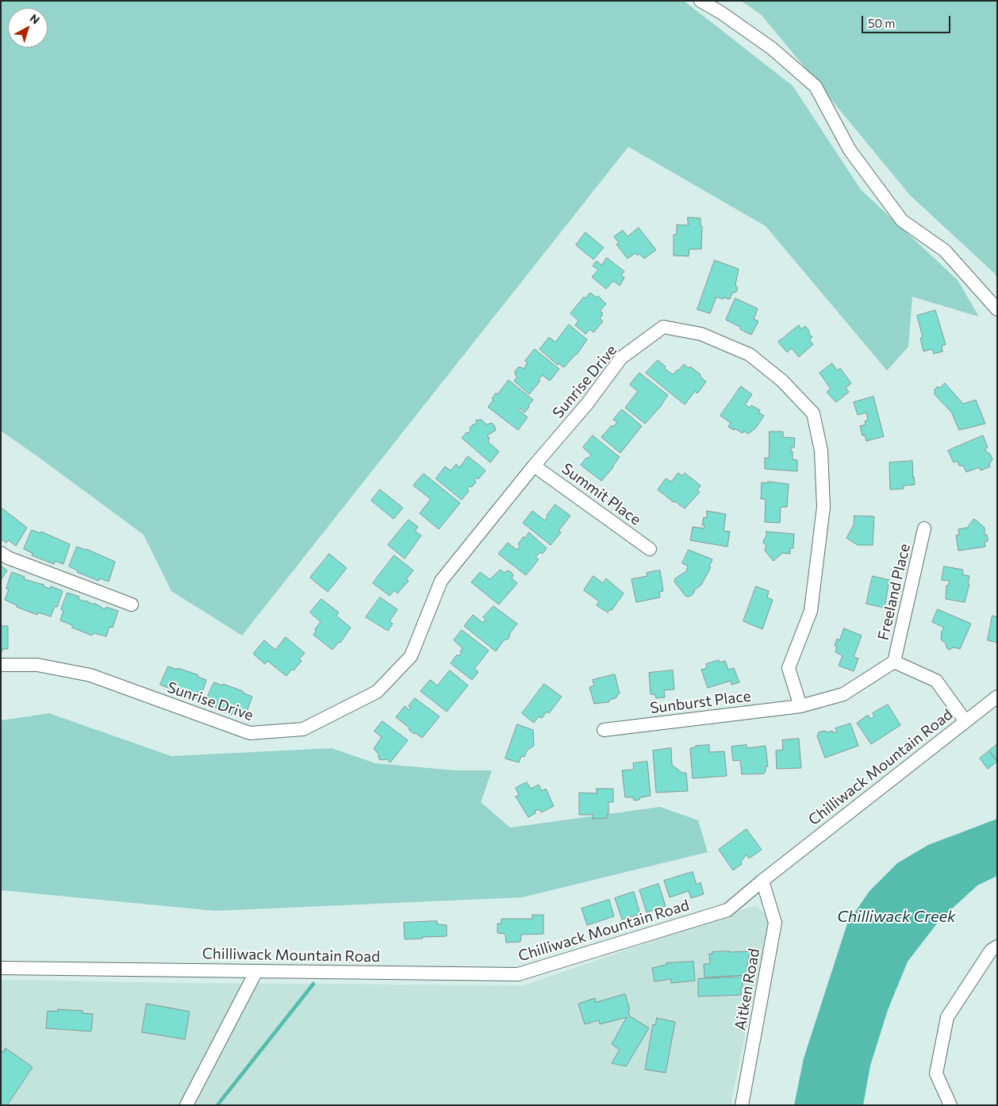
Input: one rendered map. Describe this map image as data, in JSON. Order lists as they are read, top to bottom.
{
  "streets": {
    "street": [
      "Sunrise Drive",
      "Summit Place",
      "Freeland Place",
      "Sunburst Place",
      "Chilliwack Mountain Road",
      "Aitken Road"
    ]
  },
  "crossings": [
    ["Sunrise Drive", "Summit Place"],
    ["Sunrise Drive", "Sunburst Place"],
    ["Chilliwack Mountain Road", "Aitken Road"]
  ],
  "water": ["Chilliwack Creek"],
  "scale_bar": "50 m",
  "north": "top right"
}
